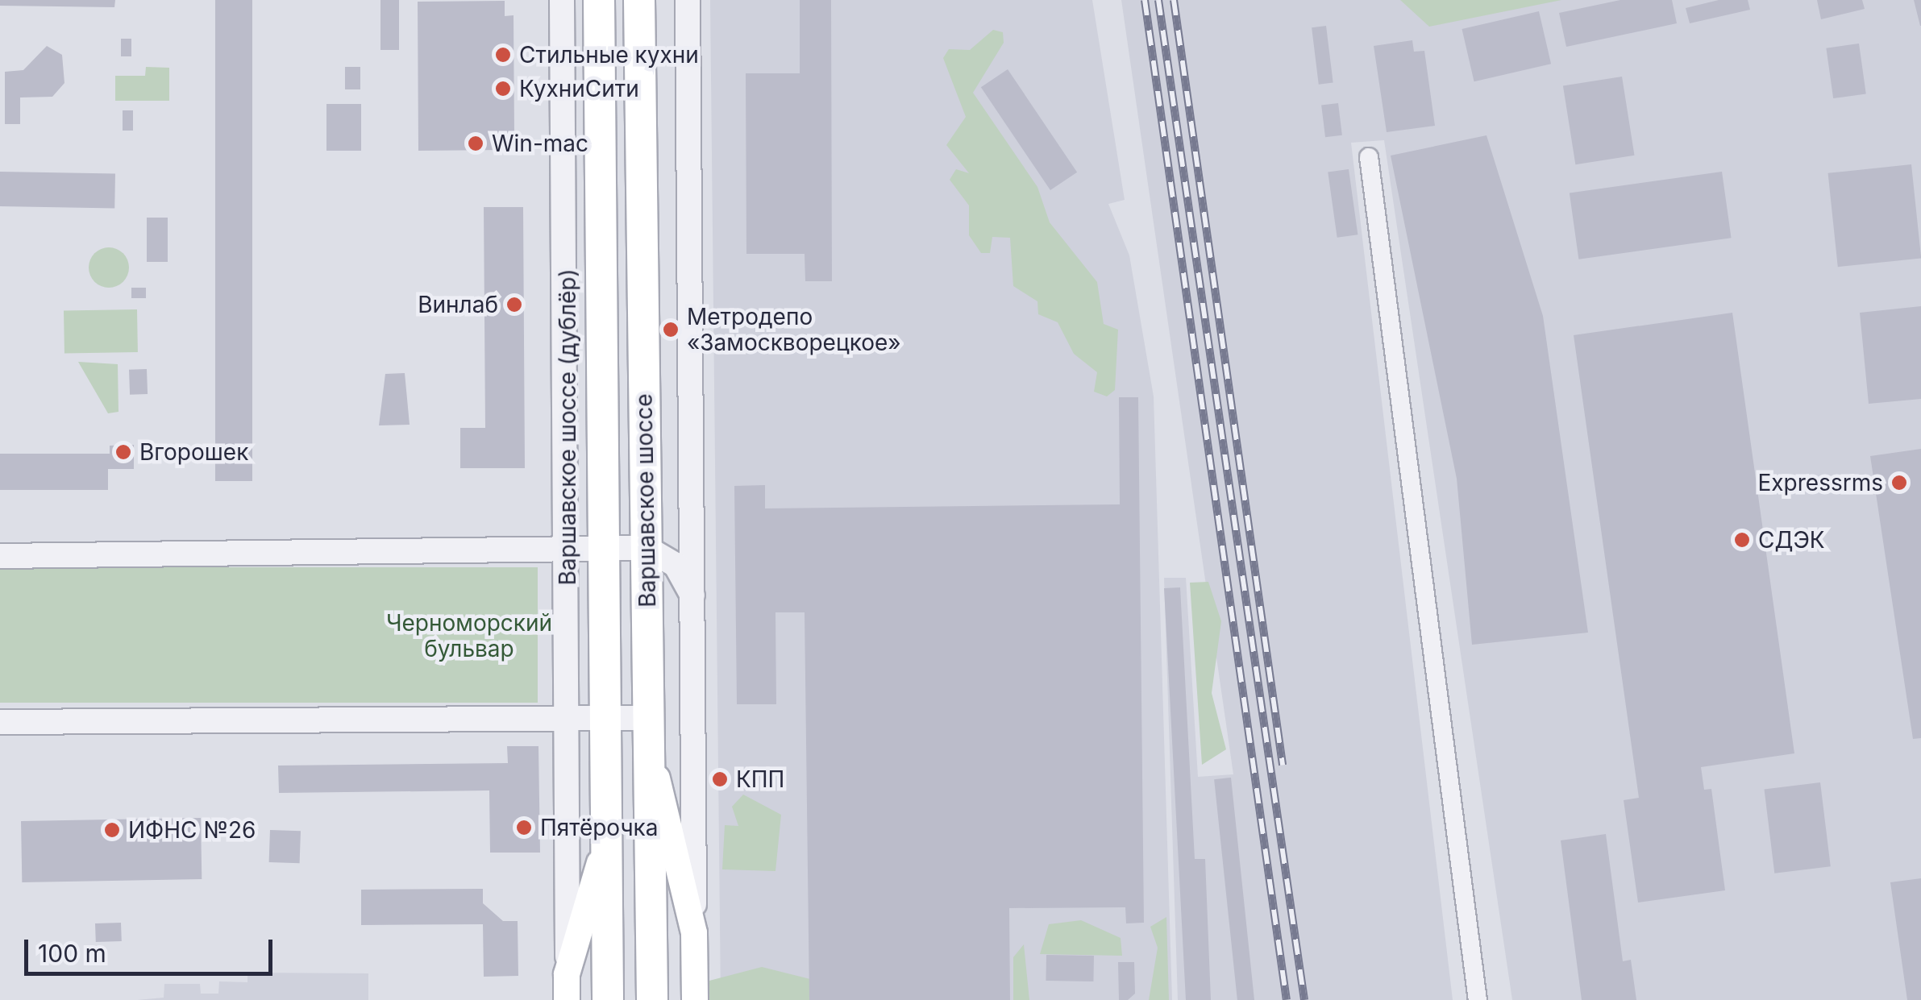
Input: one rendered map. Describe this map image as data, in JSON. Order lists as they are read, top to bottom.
{
  "streets": {
    "main road": ["Варшавское шоссе"],
    "street": ["Варшавское шоссе (дублёр)"]
  },
  "parks": ["Черноморский бульвар"],
  "places": [
    "Стильные кухни",
    "КухниСити",
    "Win-mac",
    "Винлаб",
    "Метродепо «Замоскворецкое»",
    "Вгорошек",
    "Expressrms",
    "СДЭК",
    "КПП",
    "Пятёрочка",
    "ИФНС №26"
  ],
  "scale_bar": "100 m"
}
